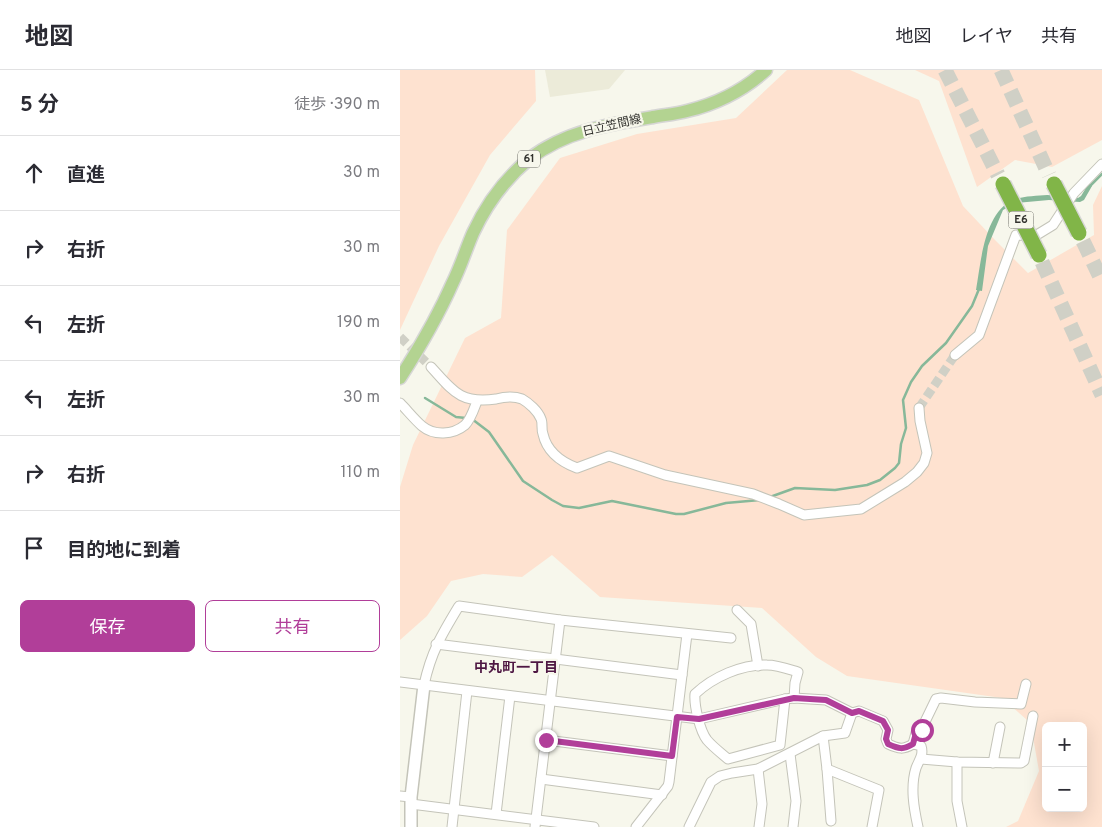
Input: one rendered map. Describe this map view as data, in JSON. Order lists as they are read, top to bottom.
{
  "streets": {
    "highway": ["E6"],
    "main road": ["日立笠間線", "61"]
  },
  "districts": ["中丸町一丁目"],
  "page": {
    "header": "地図",
    "nav": ["地図", "レイヤ", "共有"],
    "heading": ["5 分", "徒歩 · 390 m"],
    "list": [
      ["直進", "30 m"],
      ["右折", "30 m"],
      ["左折", "190 m"],
      ["左折", "30 m"],
      ["右折", "110 m"],
      "目的地に到着"
    ],
    "buttons": ["保存", "共有"],
    "map_buttons": ["+", "−"]
  }
}
